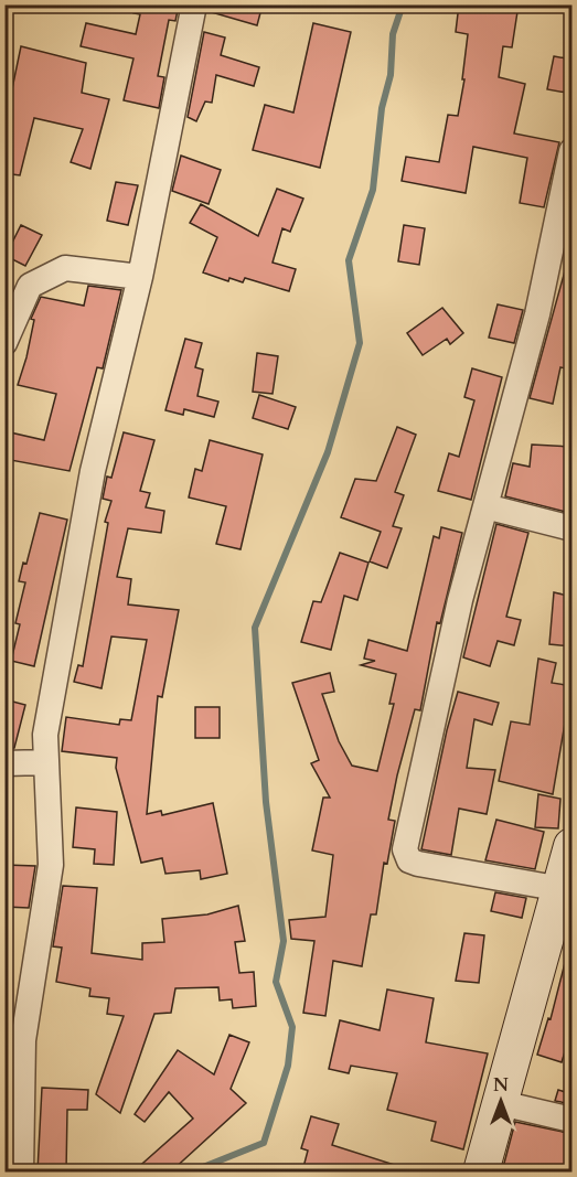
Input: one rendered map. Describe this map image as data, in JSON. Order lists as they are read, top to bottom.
{
  "north": "top"
}
